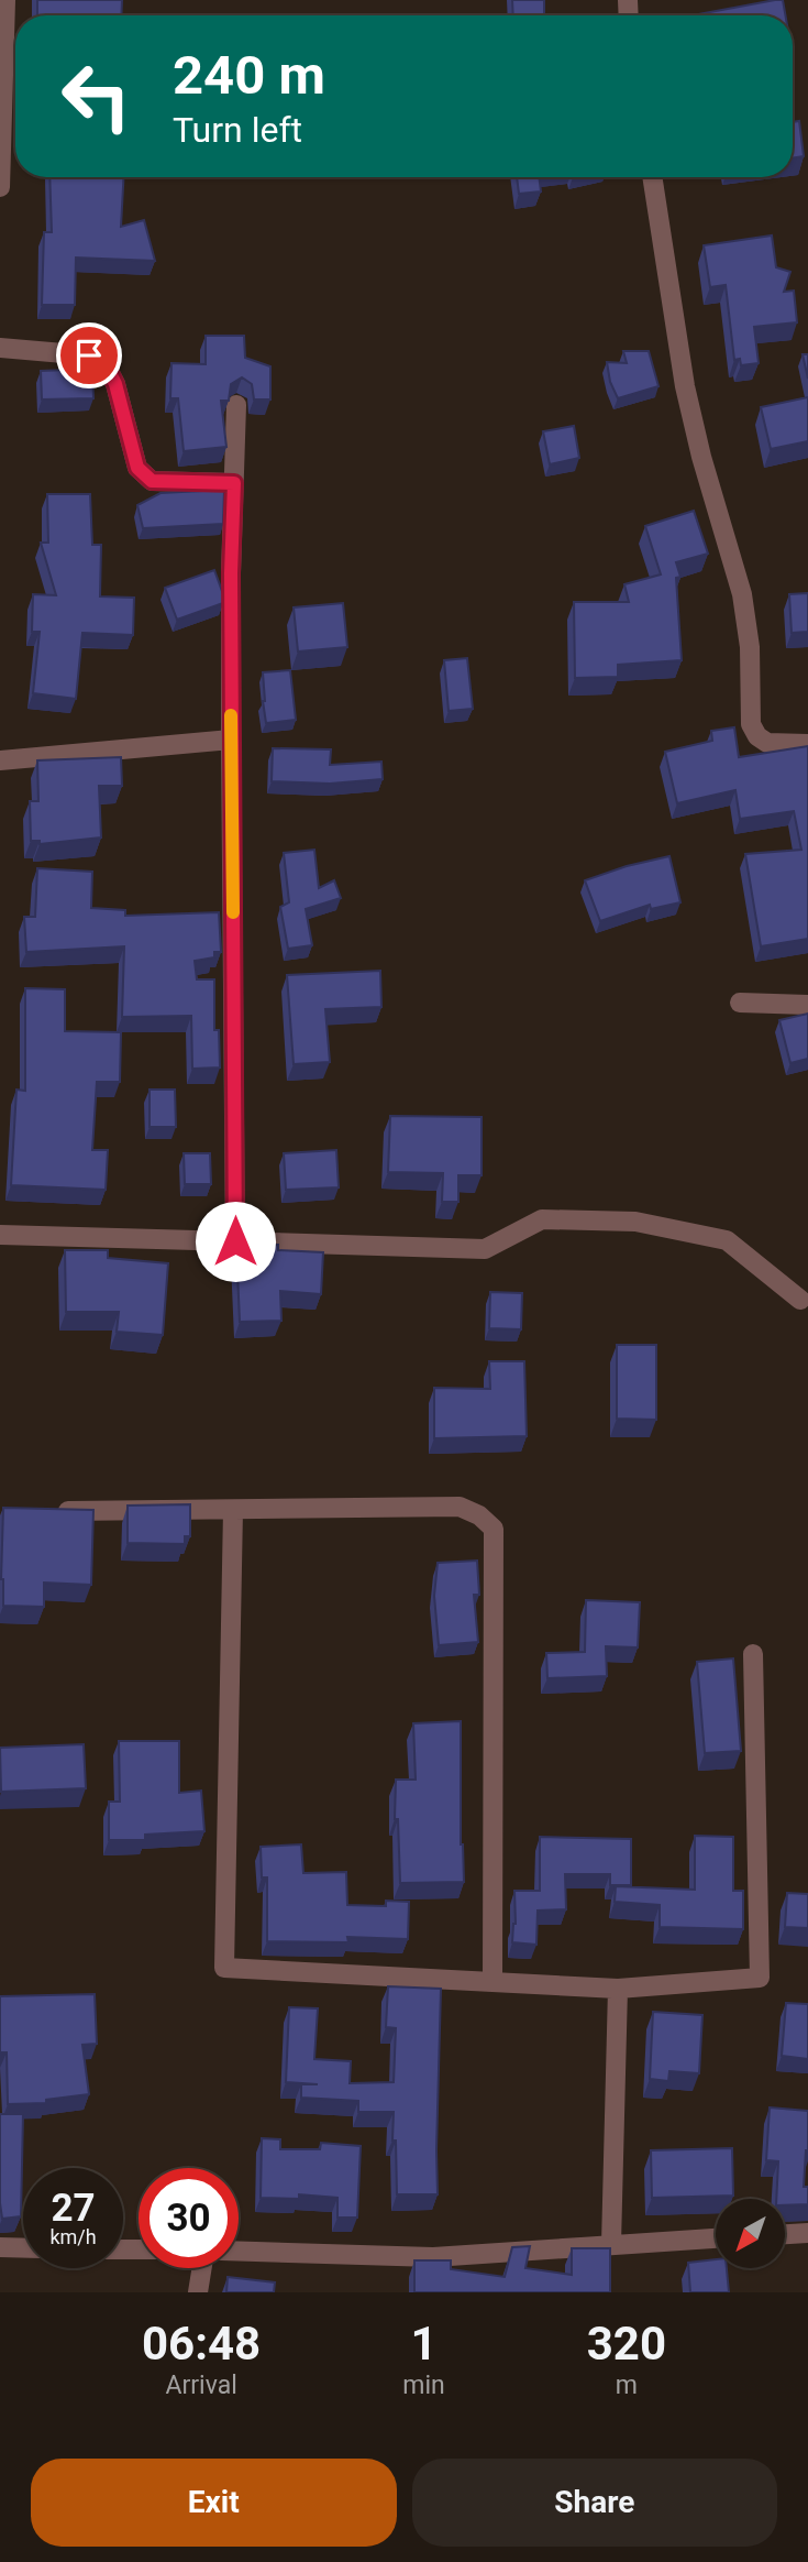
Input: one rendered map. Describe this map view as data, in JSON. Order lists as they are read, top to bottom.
{
  "north": "bottom left",
  "page": {
    "turn": ["240 m", "Turn left"],
    "speed": "27 km/h",
    "limit": "30",
    "eta": [
      "06:48",
      "Arrival",
      "1",
      "min",
      "320",
      "m"
    ],
    "buttons": ["Exit", "Share"]
  }
}
